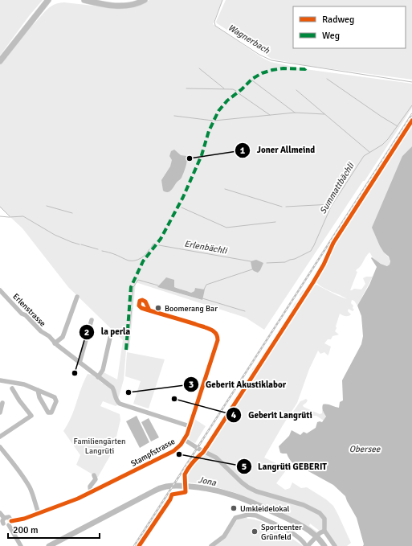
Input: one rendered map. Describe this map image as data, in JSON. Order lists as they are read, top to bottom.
{
  "streets": {
    "street": ["Erlenstrasse", "Stampfstrasse"]
  },
  "crossings": [
    ["Erlenstrasse", "Stampfstrasse"]
  ],
  "water": [
    "Wagnerbach",
    "Summattbächli",
    "Erlenbächli",
    "Obersee",
    "Jona"
  ],
  "parks": ["Familiengärten Langrüti"],
  "places": [
    "Joner Allmeind",
    "Boomerang Bar",
    "la perla",
    "Geberit Akustiklabor",
    "Geberit Langrüti",
    "Langrüti GEBERIT",
    "Umkleidelokal",
    "Sportcenter Grünfeld"
  ],
  "legend": ["Radweg", "Weg"],
  "scale_bar": "200 m"
}
